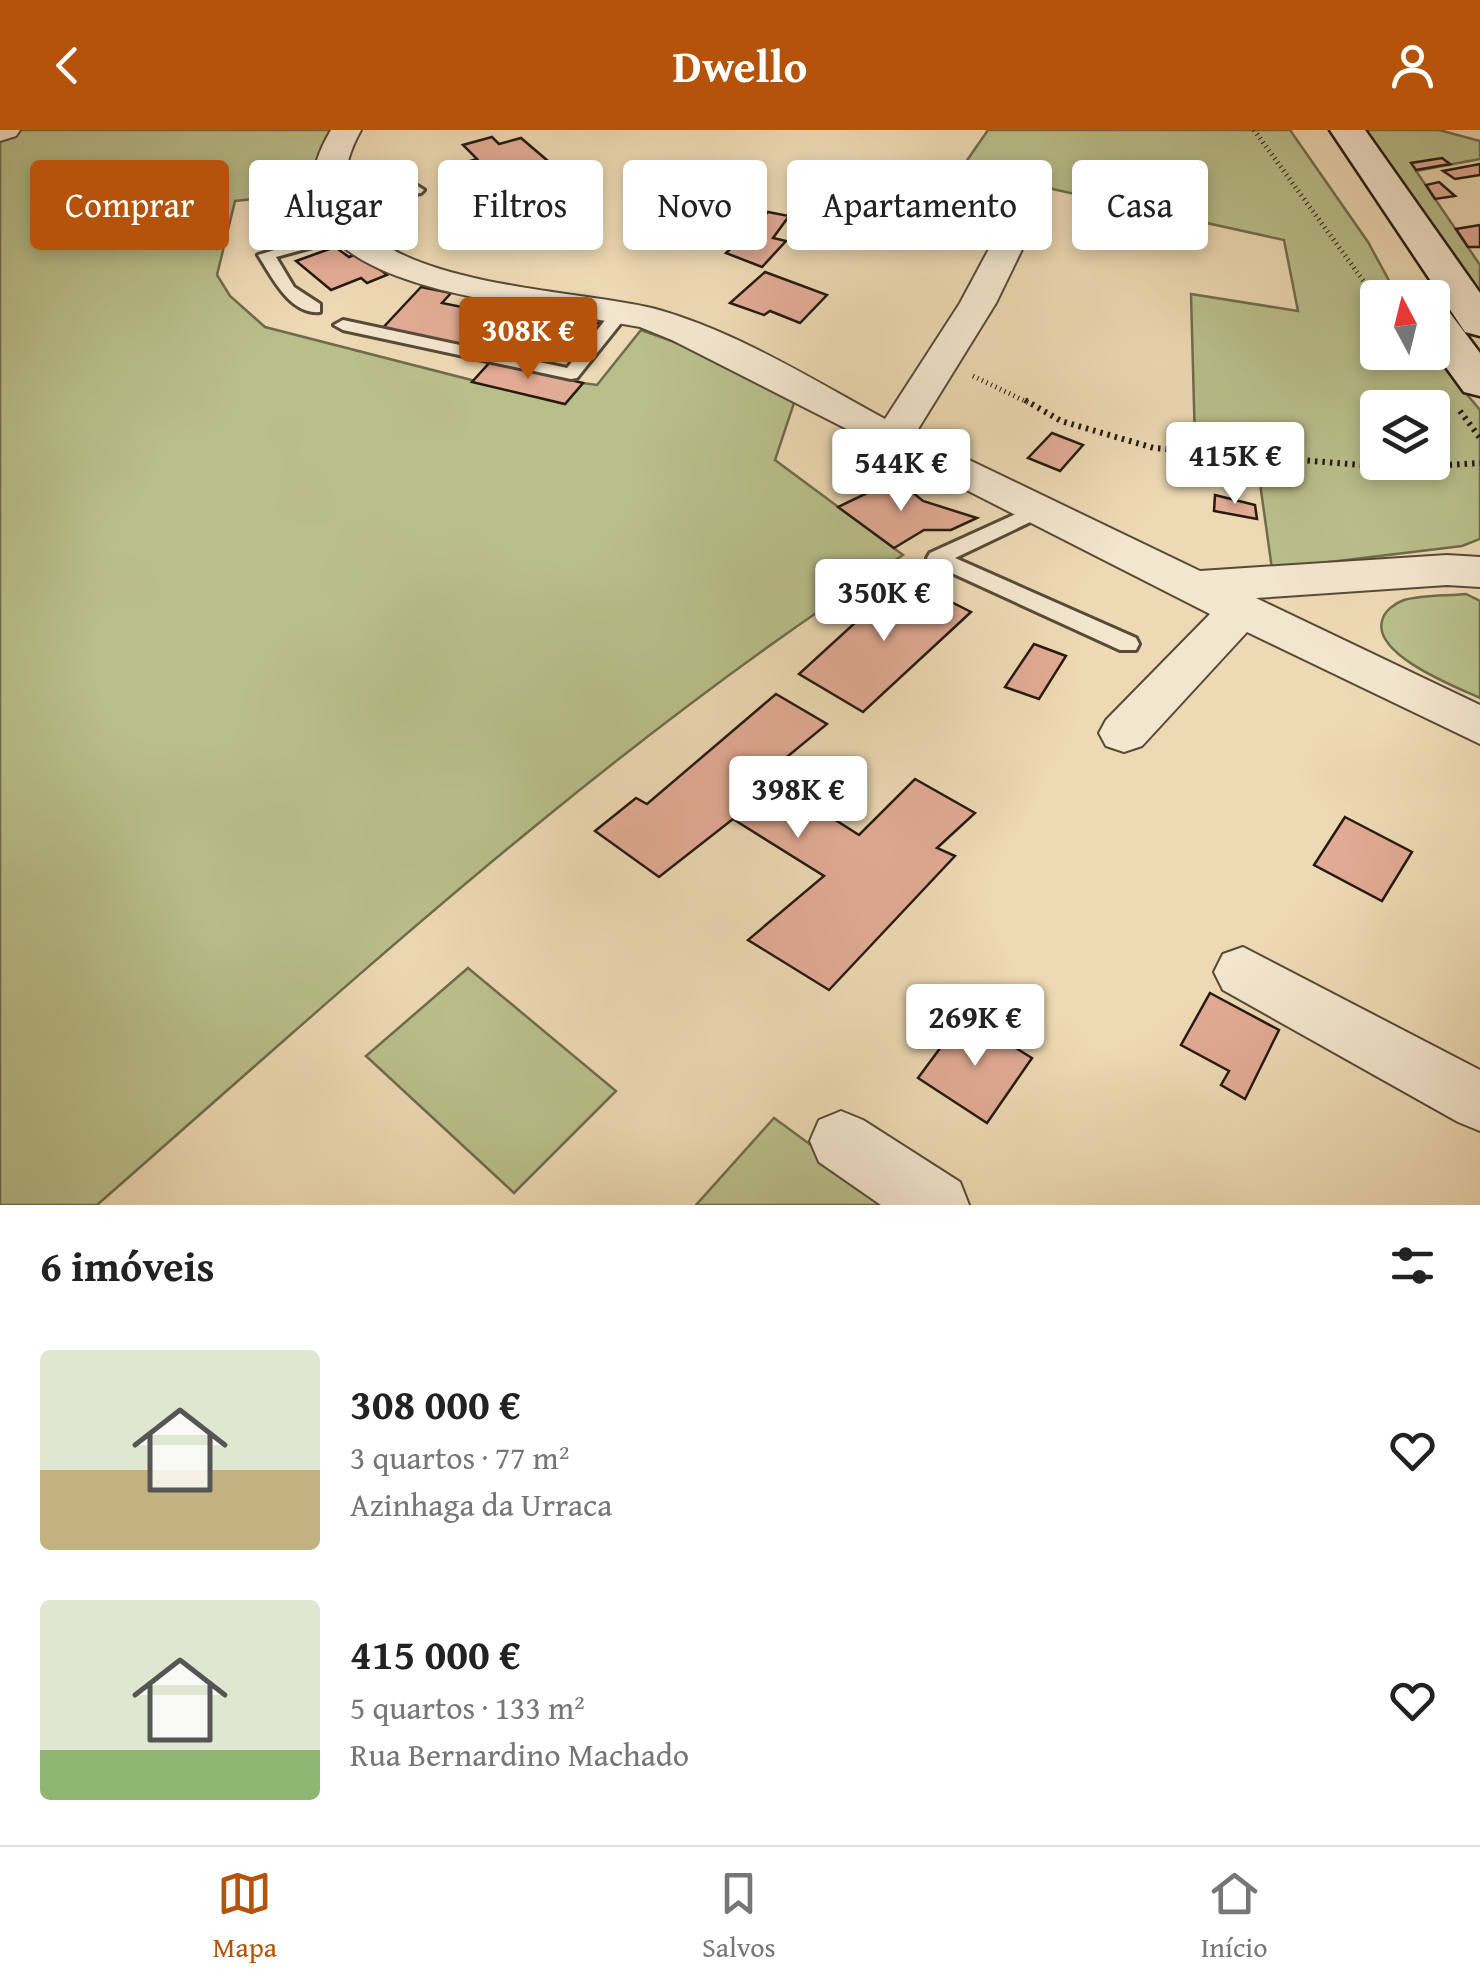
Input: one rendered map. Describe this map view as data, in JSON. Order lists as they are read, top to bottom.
{
  "north": "top",
  "page": {
    "header": "Dwello",
    "chip": [
      "Comprar",
      "Alugar",
      "Filtros",
      "Novo",
      "Apartamento",
      "Casa"
    ],
    "price": [
      "308K €",
      "415K €",
      "544K €",
      "350K €",
      "398K €",
      "269K €"
    ],
    "heading": "6 imóveis",
    "list": [
      {
        "name": "308 000 €",
        "note": "3 quartos · 77 m² · Azinhaga da Urraca"
      },
      {
        "name": "415 000 €",
        "note": "5 quartos · 133 m² · Rua Bernardino Machado"
      }
    ],
    "tabs": ["Mapa", "Salvos", "Início"]
  }
}
